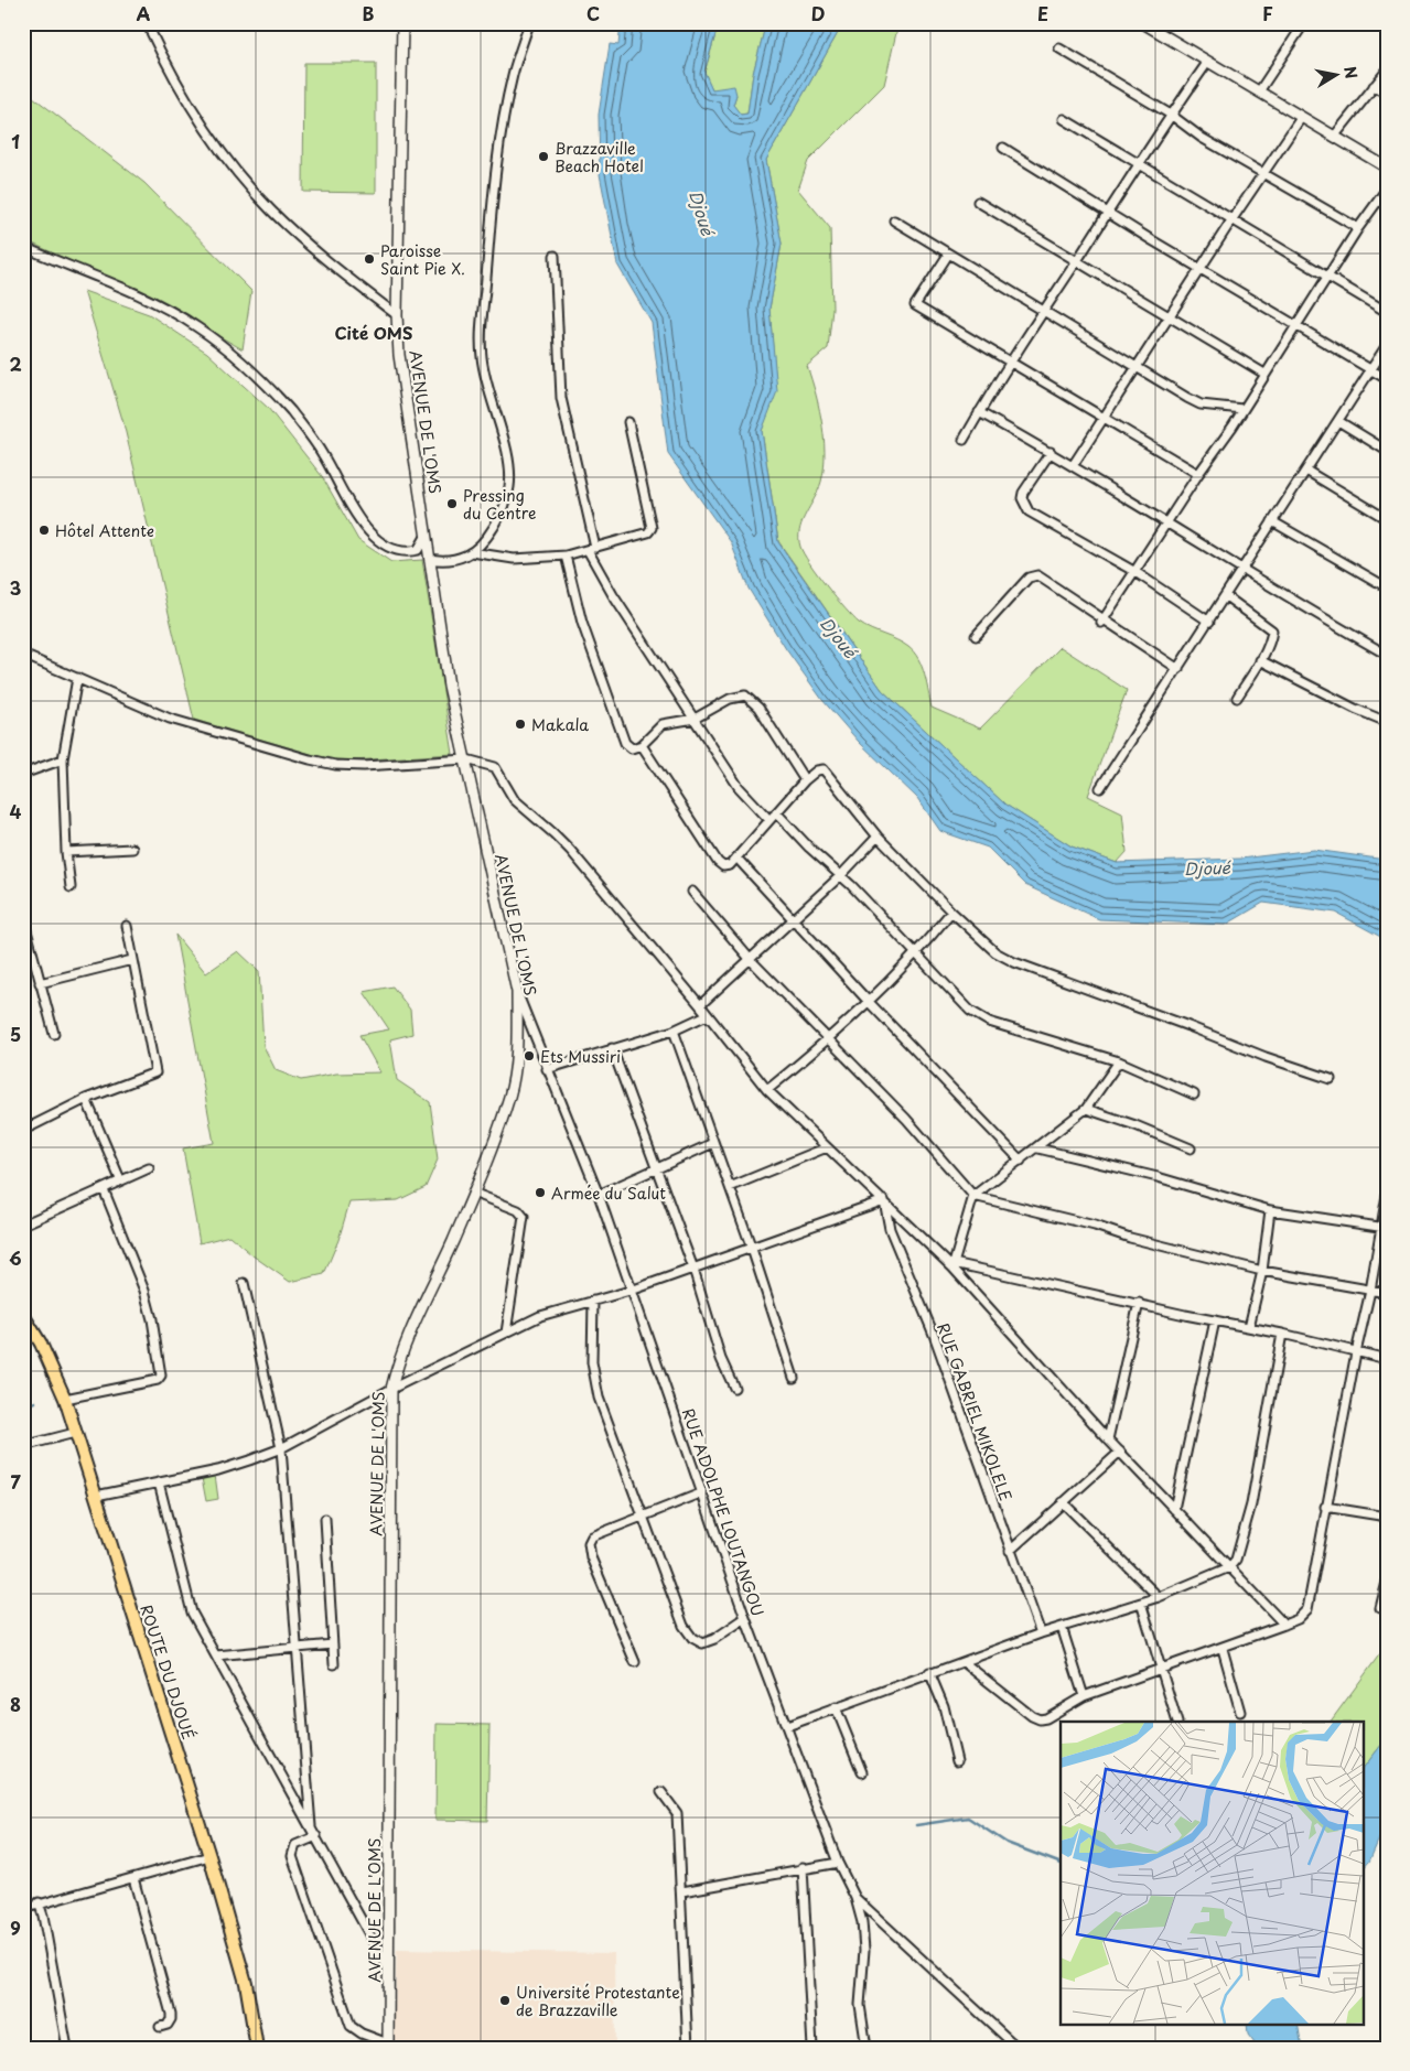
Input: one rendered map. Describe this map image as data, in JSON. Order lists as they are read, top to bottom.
{
  "streets": {
    "main road": ["ROUTE DU DJOUÉ"],
    "street": ["AVENUE DE L'OMS", "RUE GABRIEL MIKOLELE", "RUE ADOLPHE LOUTANGOU"]
  },
  "crossings": [
    ["AVENUE DE L'OMS", "RUE ADOLPHE LOUTANGOU"]
  ],
  "districts": ["Cité OMS"],
  "water": ["Djoué"],
  "places": [
    "Brazzaville Beach Hotel",
    "Paroisse Saint Pie X.",
    "Pressing du Centre",
    "Hôtel Attente",
    "Makala",
    "Ets Mussiri",
    "Armée du Salut",
    "Université Protestante de Brazzaville"
  ],
  "north": "right",
  "grid": {
    "columns": [
      "A",
      "B",
      "C",
      "D",
      "E",
      "F"
    ],
    "rows": [
      "1",
      "2",
      "3",
      "4",
      "5",
      "6",
      "7",
      "8",
      "9"
    ]
  }
}
